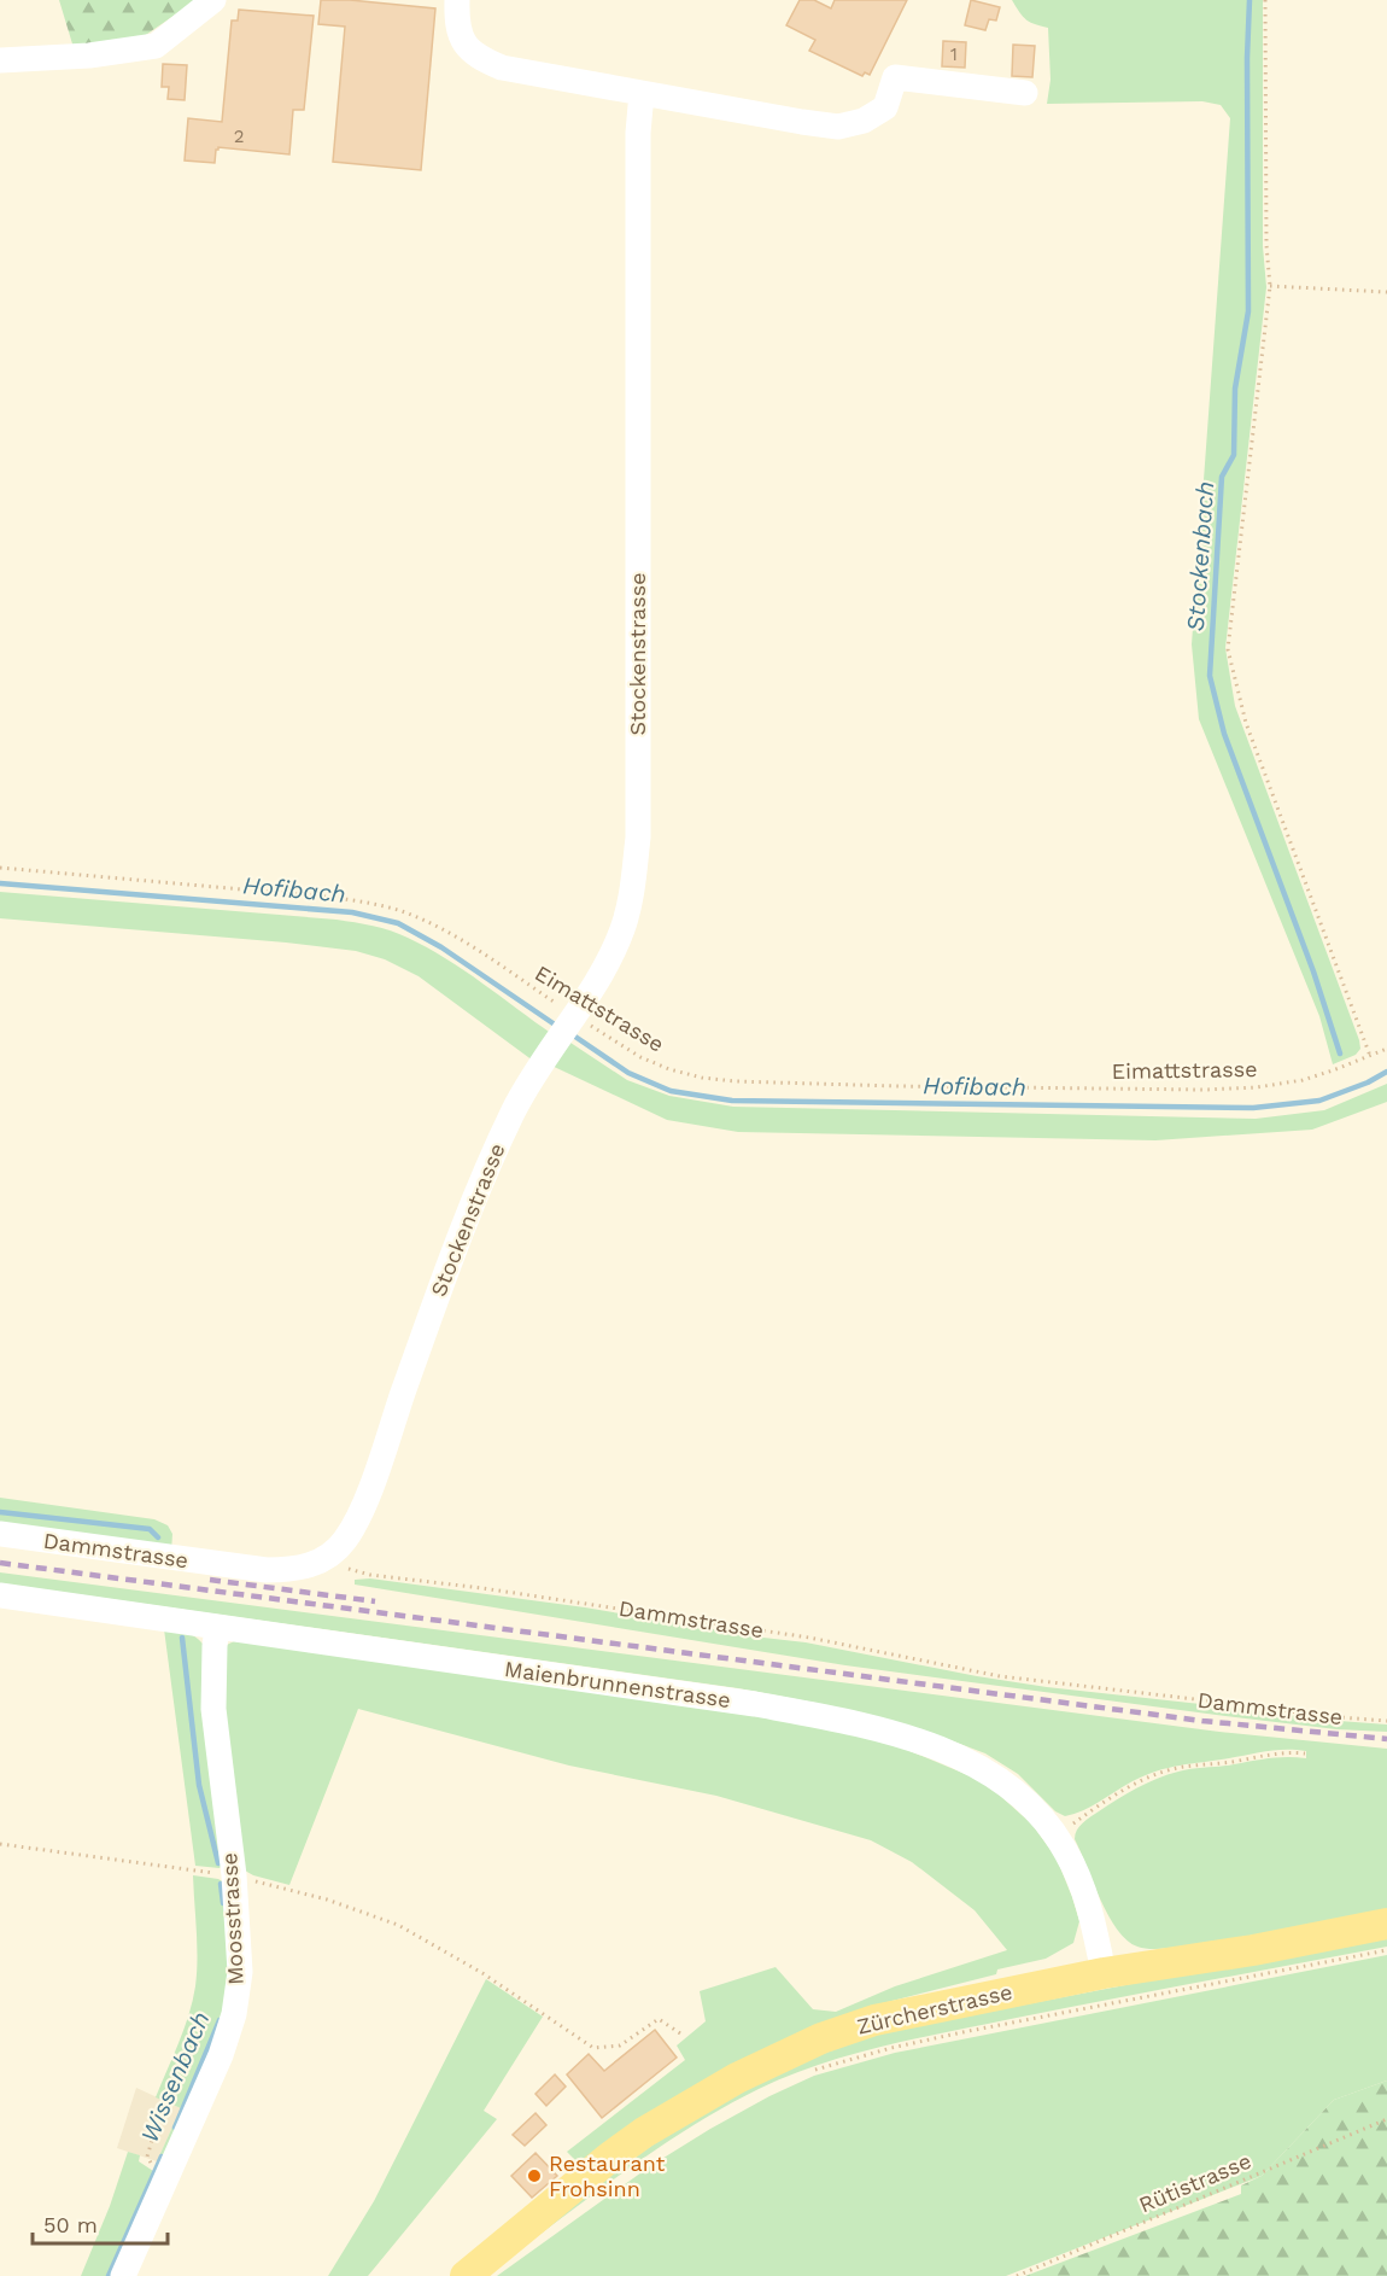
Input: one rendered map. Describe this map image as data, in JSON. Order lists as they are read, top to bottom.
{
  "streets": {
    "main road": ["Zürcherstrasse"],
    "street": [
      "Stockenstrasse",
      "Dammstrasse",
      "Maienbrunnenstrasse",
      "Moosstrasse"
    ],
    "path": ["Eimattstrasse", "Rütistrasse"]
  },
  "crossings": [
    ["Stockenstrasse", "Eimattstrasse"],
    ["Stockenstrasse", "Dammstrasse"],
    ["Maienbrunnenstrasse", "Moosstrasse"],
    ["Maienbrunnenstrasse", "Zürcherstrasse"]
  ],
  "water": ["Stockenbach", "Hofibach", "Wissenbach"],
  "places": ["Restaurant Frohsinn"],
  "house_numbers": ["1", "2"],
  "scale_bar": "50 m"
}
